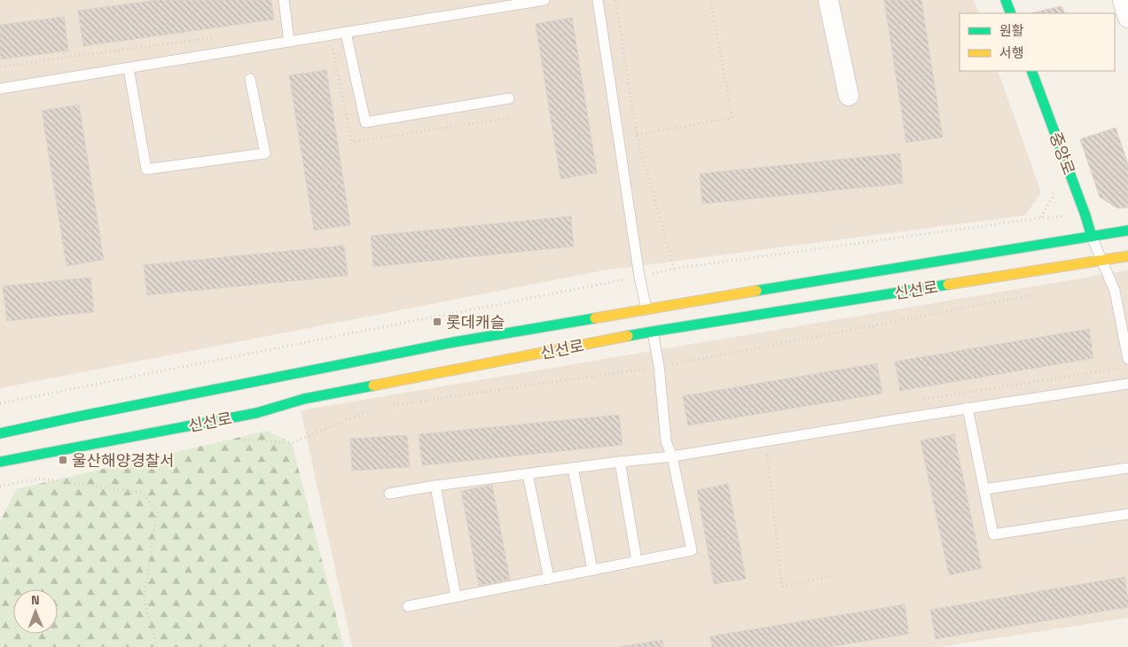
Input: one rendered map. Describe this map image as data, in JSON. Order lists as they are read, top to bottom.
{
  "streets": {
    "main road": ["중앙로", "신선로"]
  },
  "crossings": [
    ["중앙로", "신선로"]
  ],
  "places": {
    "transit": ["롯데캐슬", "울산해양경찰서"]
  },
  "legend": ["원활", "서행"],
  "north": "top"
}
